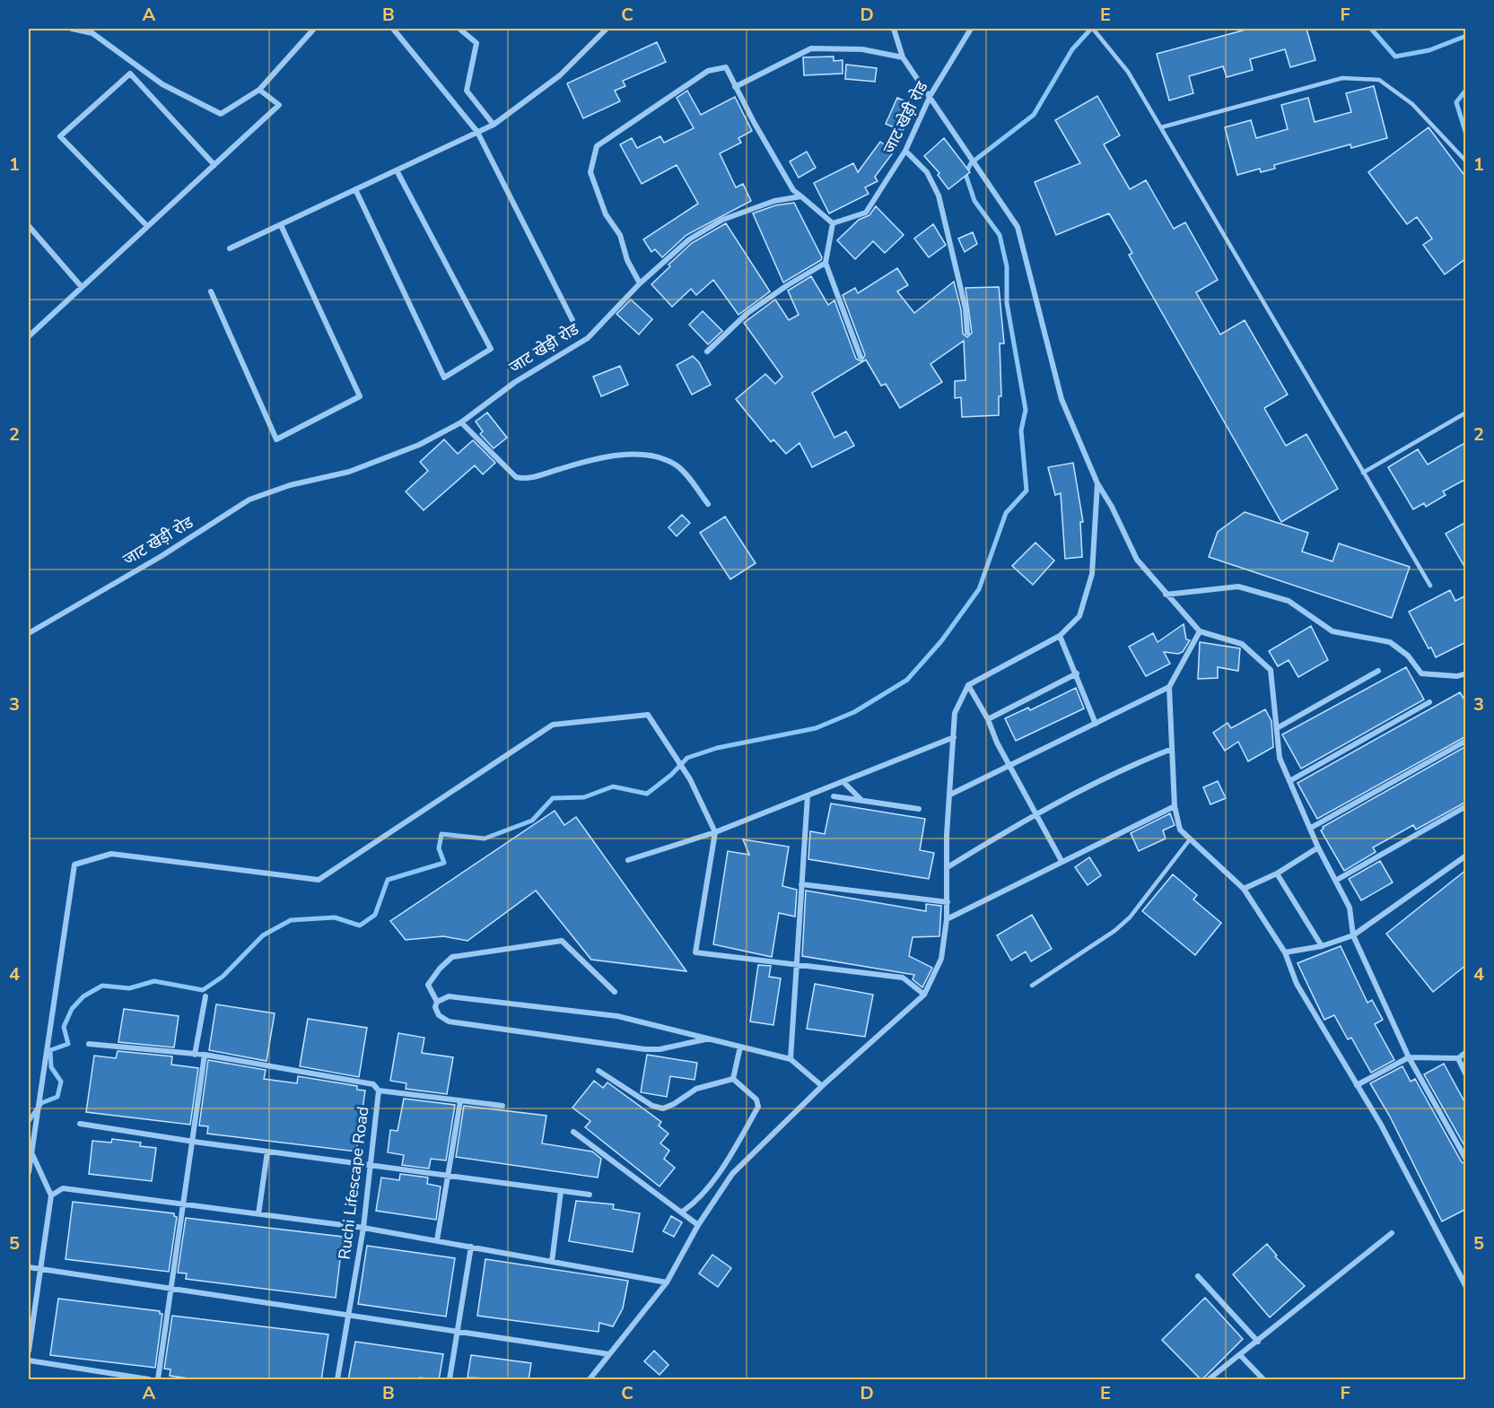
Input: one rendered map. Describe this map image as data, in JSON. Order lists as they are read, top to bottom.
{
  "streets": {
    "street": ["जाट खेड़ी रोड", "Ruchi Lifescape Road"]
  },
  "grid": {
    "columns": [
      "A",
      "B",
      "C",
      "D",
      "E",
      "F"
    ],
    "rows": [
      "1",
      "2",
      "3",
      "4",
      "5"
    ]
  }
}
